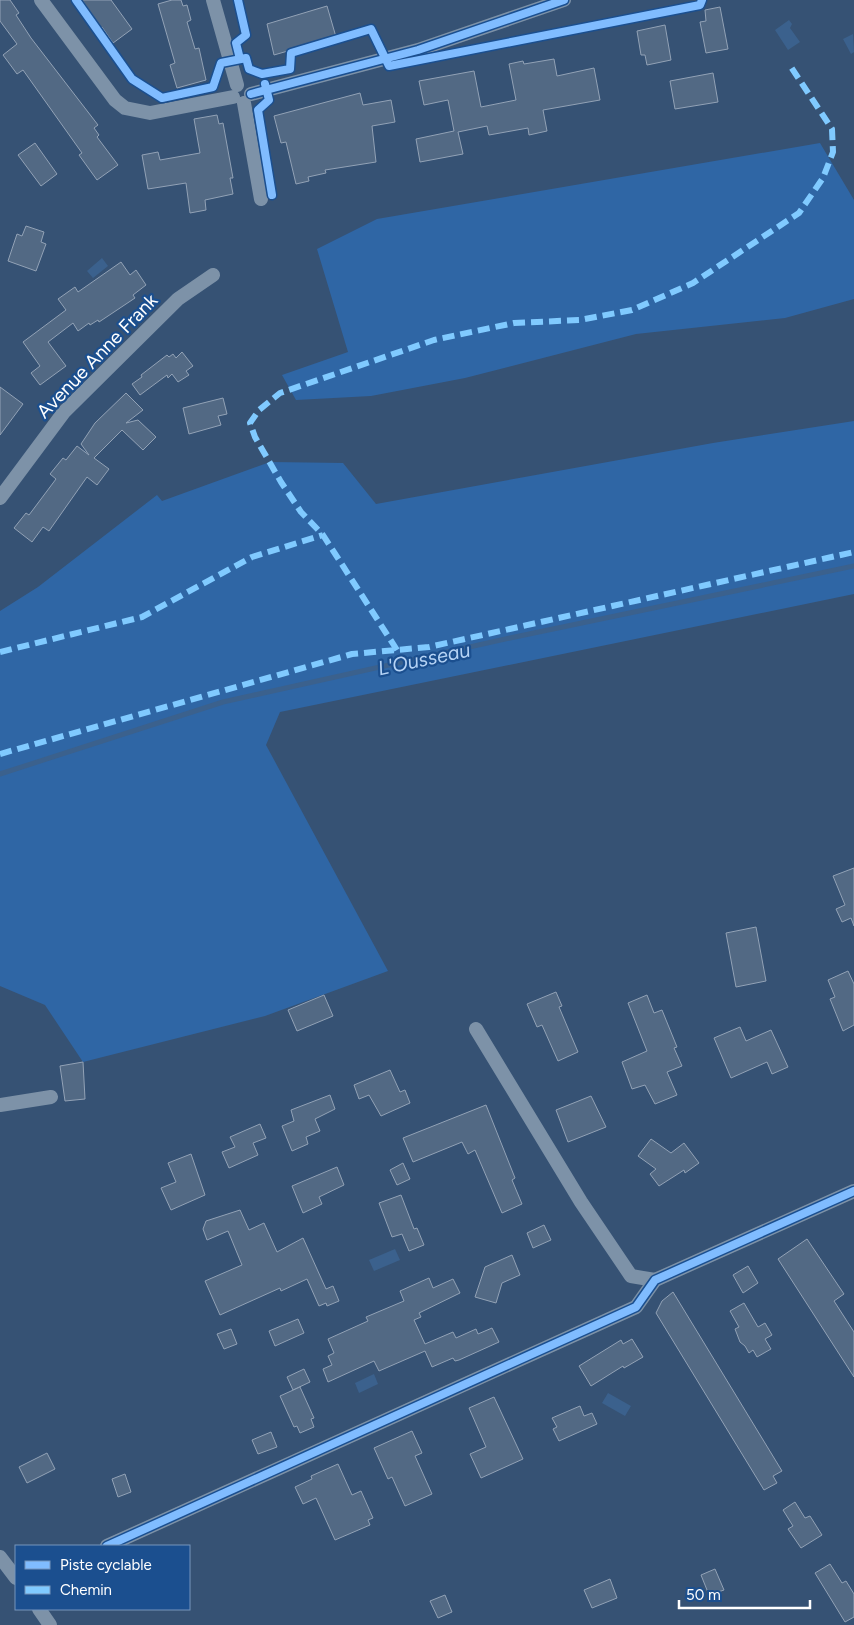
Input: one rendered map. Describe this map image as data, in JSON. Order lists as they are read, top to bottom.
{
  "streets": {
    "street": ["Avenue Anne Frank"]
  },
  "water": ["L'Ousseau"],
  "legend": ["Piste cyclable", "Chemin"],
  "scale_bar": "50 m"
}
